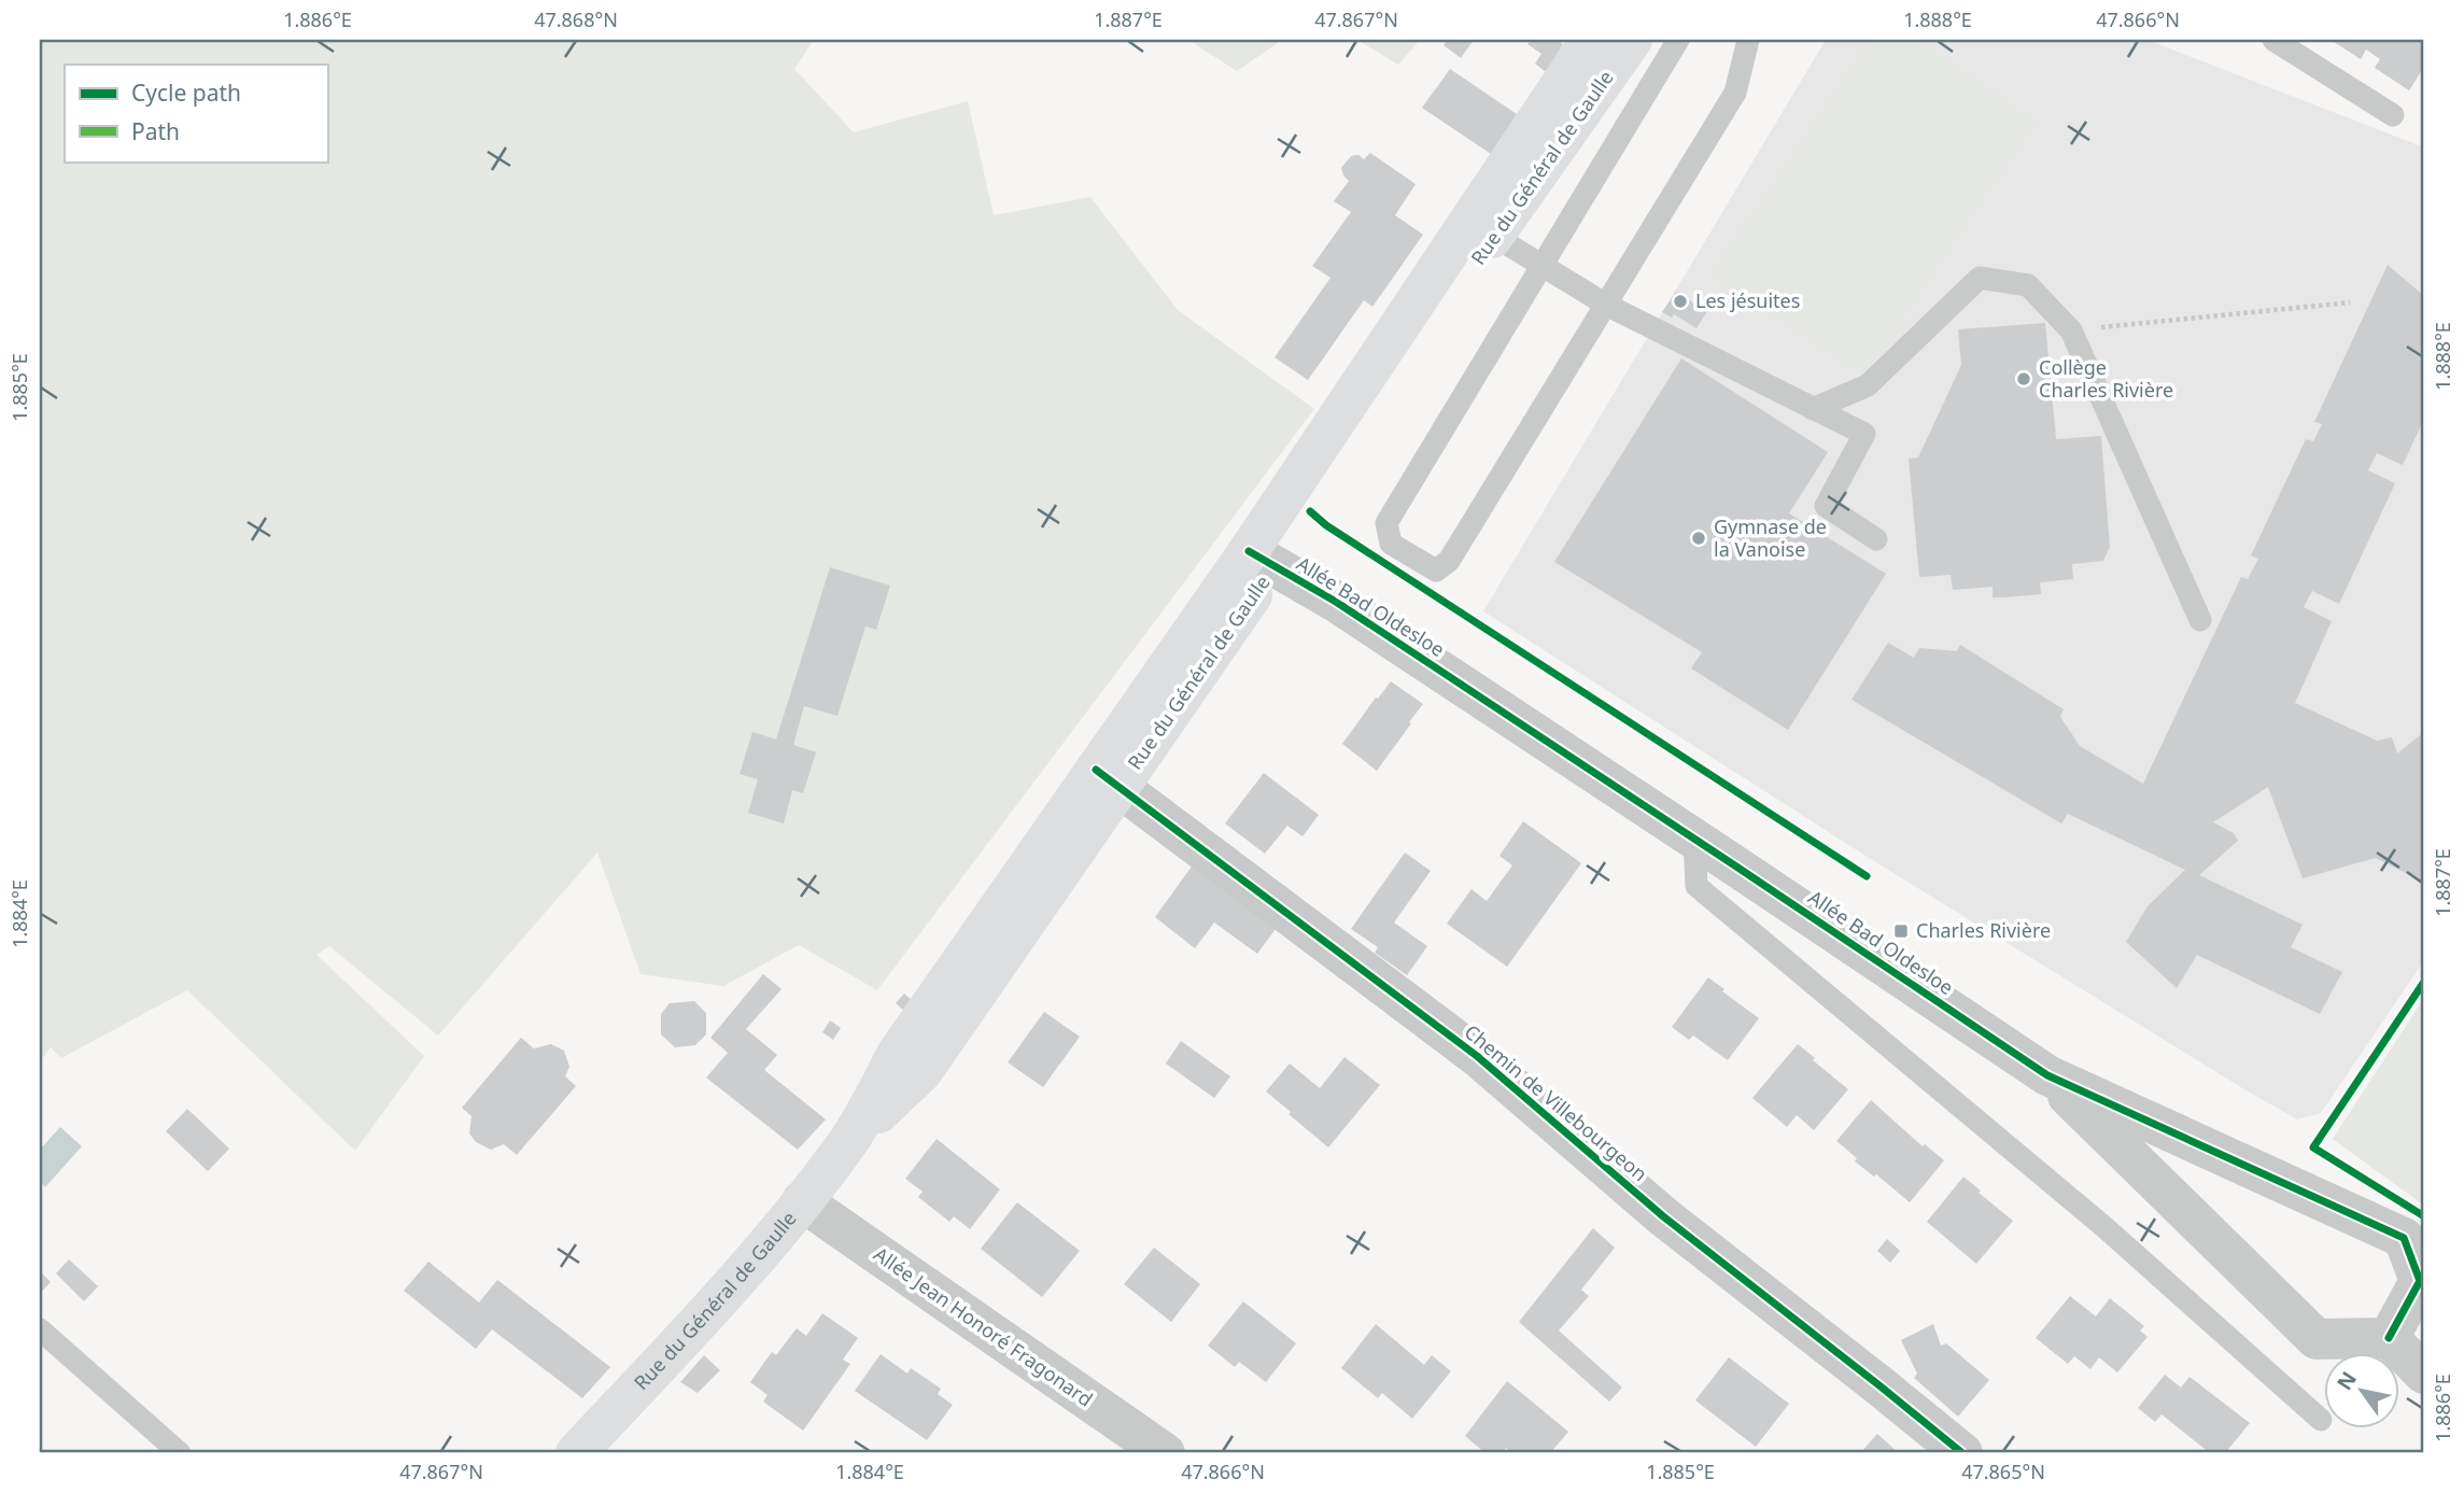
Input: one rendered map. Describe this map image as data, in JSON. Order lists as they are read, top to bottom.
{
  "streets": {
    "main road": ["Rue du Général de Gaulle"],
    "street": ["Allée Bad Oldesloe", "Chemin de Villebourgeon", "Allée Jean Honoré Fragonard"]
  },
  "crossings": [
    ["Rue du Général de Gaulle", "Allée Bad Oldesloe"],
    ["Rue du Général de Gaulle", "Chemin de Villebourgeon"],
    ["Rue du Général de Gaulle", "Allée Jean Honoré Fragonard"]
  ],
  "places": {
    "other": ["Les jésuites", "Collège Charles Rivière", "Gymnase de la Vanoise"],
    "transit": ["Charles Rivière"]
  },
  "legend": ["Cycle path", "Path"],
  "north": "top left",
  "coordinates": [
    "1.886°E",
    "47.868°N",
    "1.887°E",
    "47.867°N",
    "1.888°E",
    "47.866°N",
    "1.885°E",
    "1.884°E",
    "47.865°N"
  ]
}
